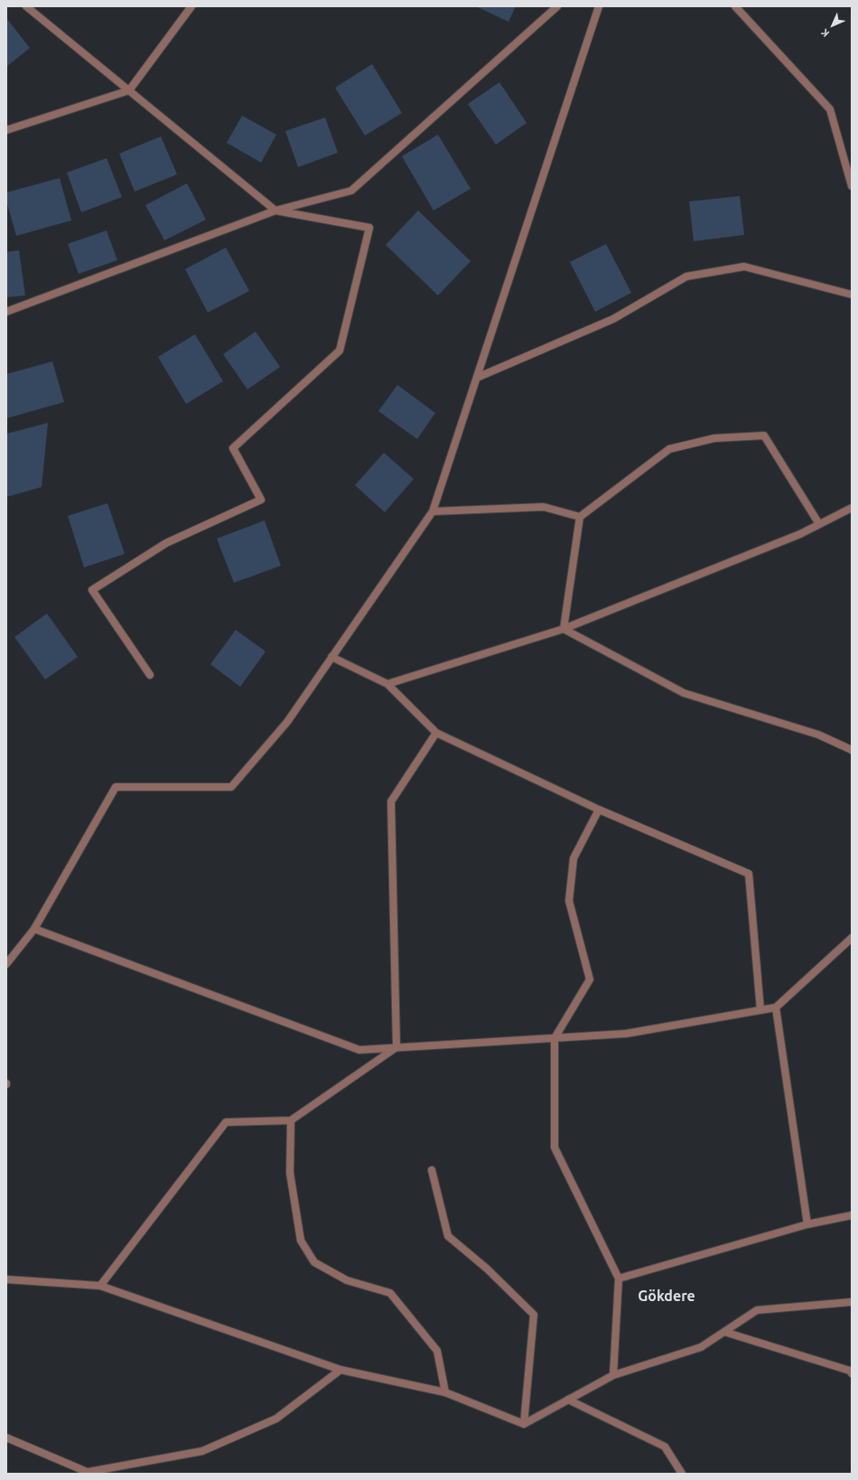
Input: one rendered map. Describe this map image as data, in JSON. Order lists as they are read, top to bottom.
{
  "districts": ["Gökdere"],
  "north": "bottom left"
}
